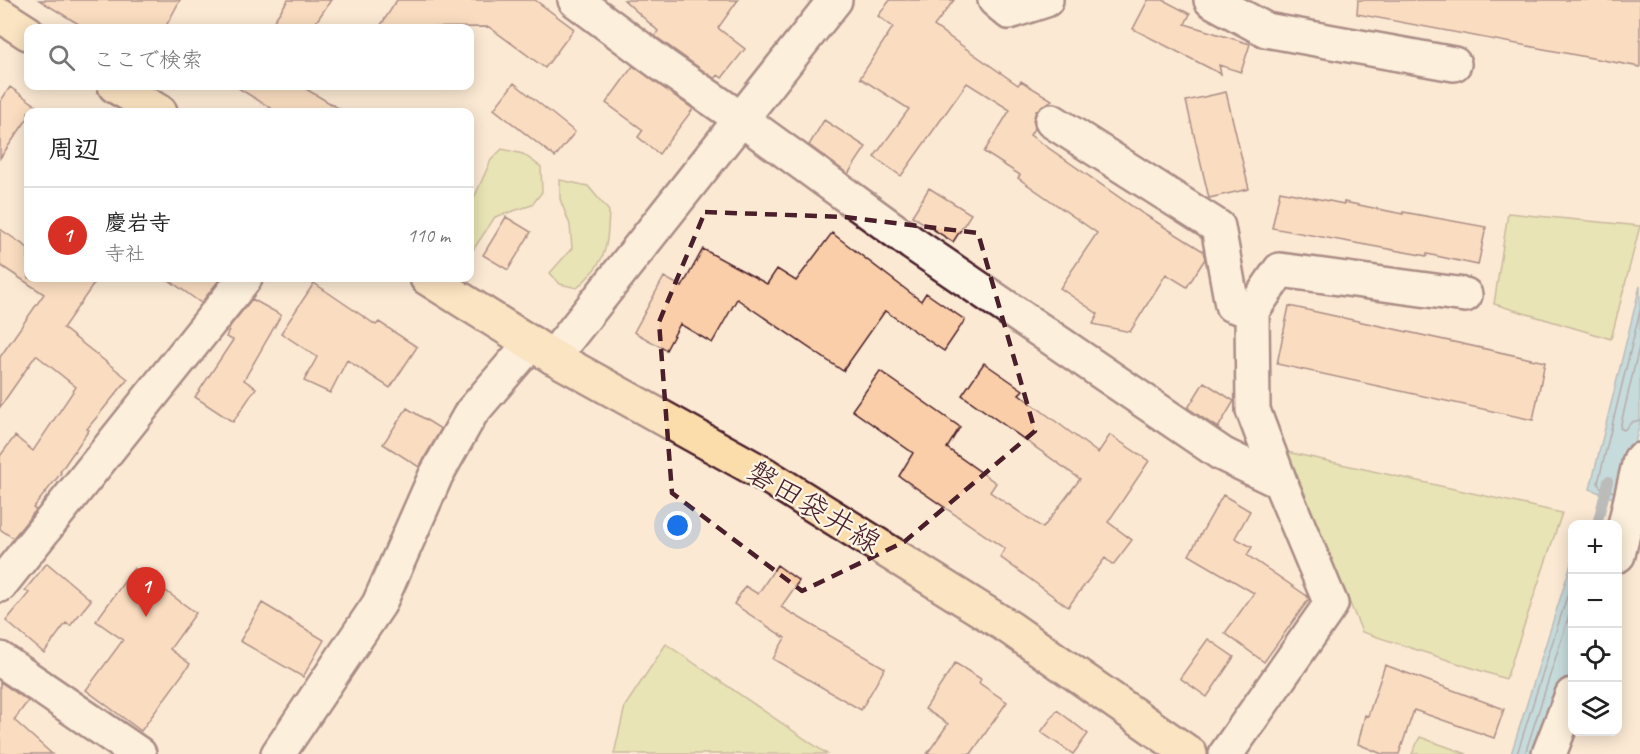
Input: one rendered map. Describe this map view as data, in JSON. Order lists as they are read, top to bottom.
{
  "streets": {
    "main road": ["磐田袋井線"]
  },
  "page": {
    "search": "ここで検索",
    "heading": "周辺",
    "list": [
      {
        "mark": "1",
        "name": "慶岩寺",
        "note": "寺社",
        "value": "110 m"
      }
    ],
    "map_buttons": ["+", "−"],
    "pins": "1"
  }
}
